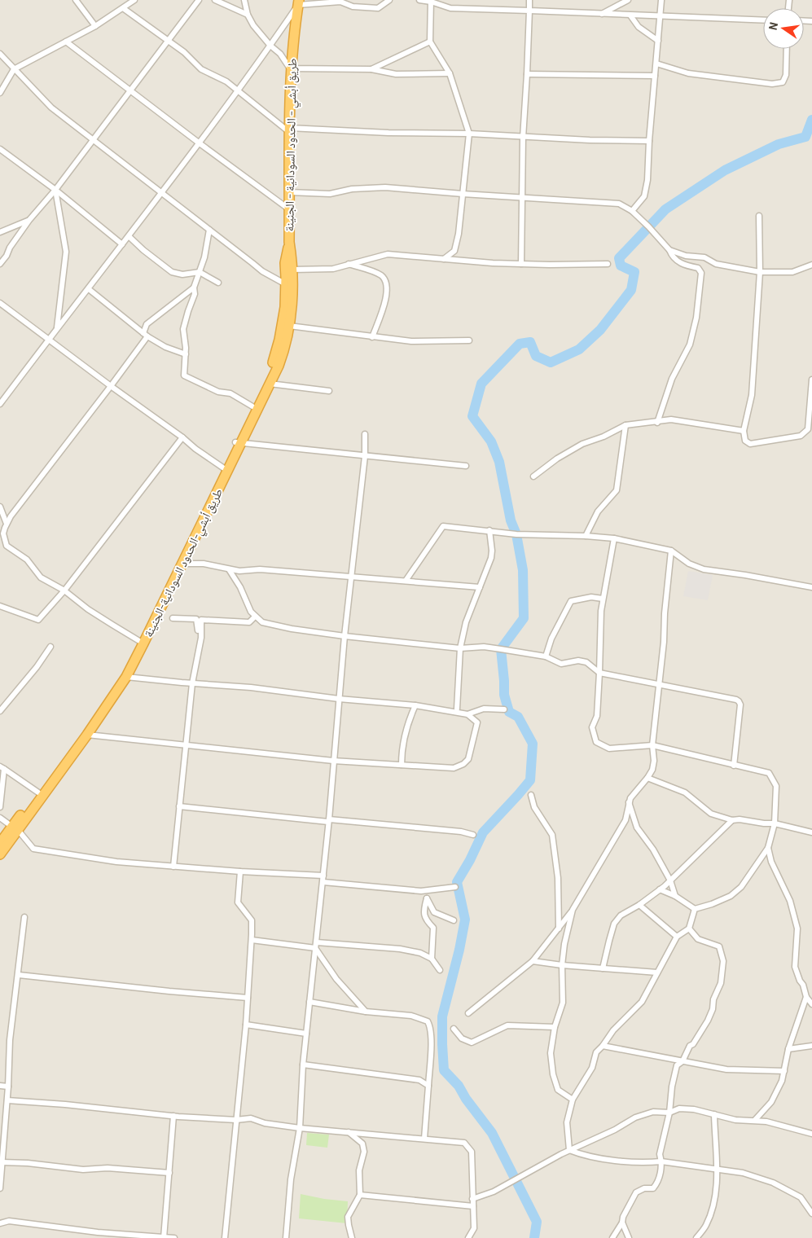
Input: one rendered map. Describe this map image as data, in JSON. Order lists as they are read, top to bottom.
{
  "streets": {
    "highway": ["طريق أبشي - الحدود السودانية - الجنينة", "طريق أبشي-الحدود السودانية-الجنينة"]
  },
  "crossings": [
    ["طريق أبشي - الحدود السودانية - الجنينة", "طريق أبشي-الحدود السودانية-الجنينة"]
  ],
  "north": "left"
}
